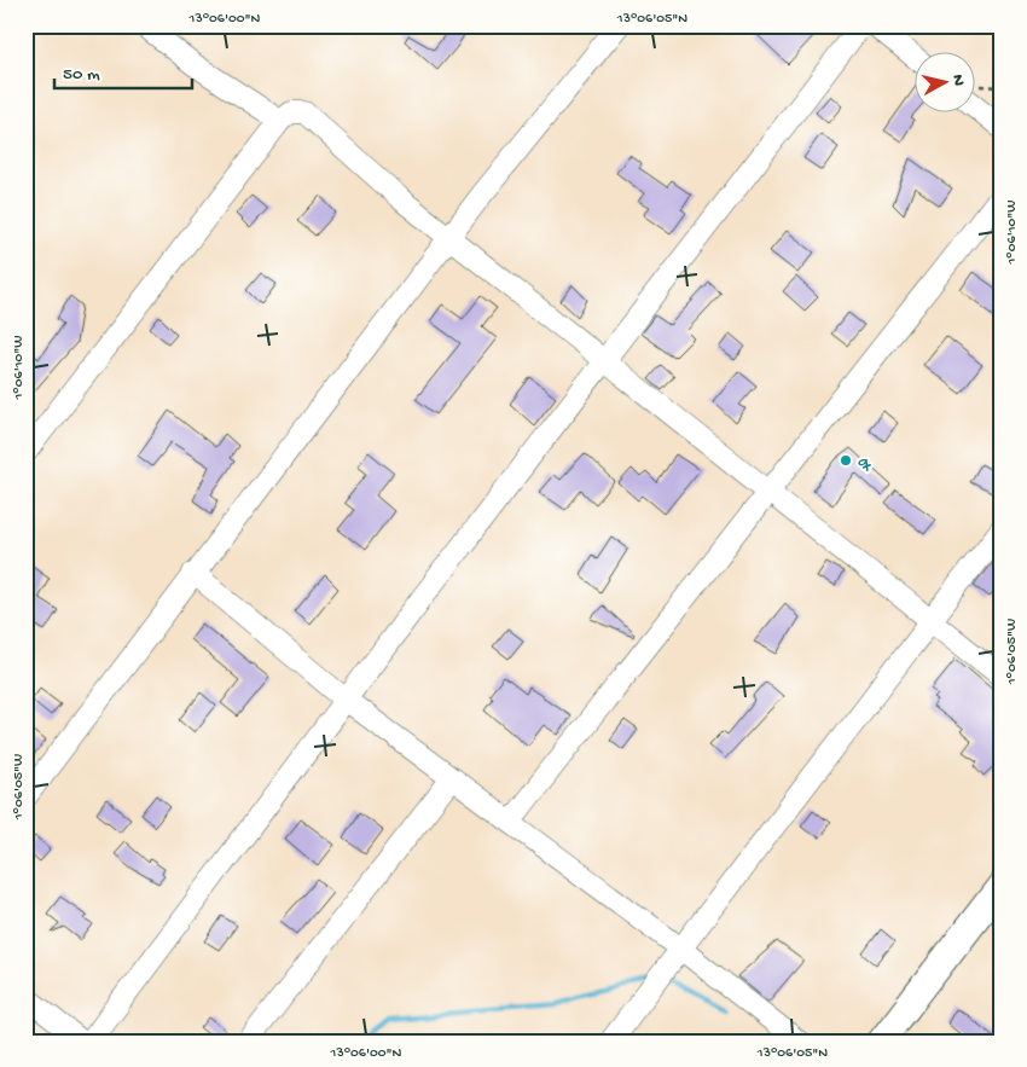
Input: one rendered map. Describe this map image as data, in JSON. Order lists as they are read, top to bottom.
{
  "places": ["q"],
  "scale_bar": "50 m",
  "north": "right",
  "coordinates": [
    "13°06'00\"N",
    "13°06'05\"N",
    "1°06'10\"W",
    "1°06'05\"W"
  ]
}
